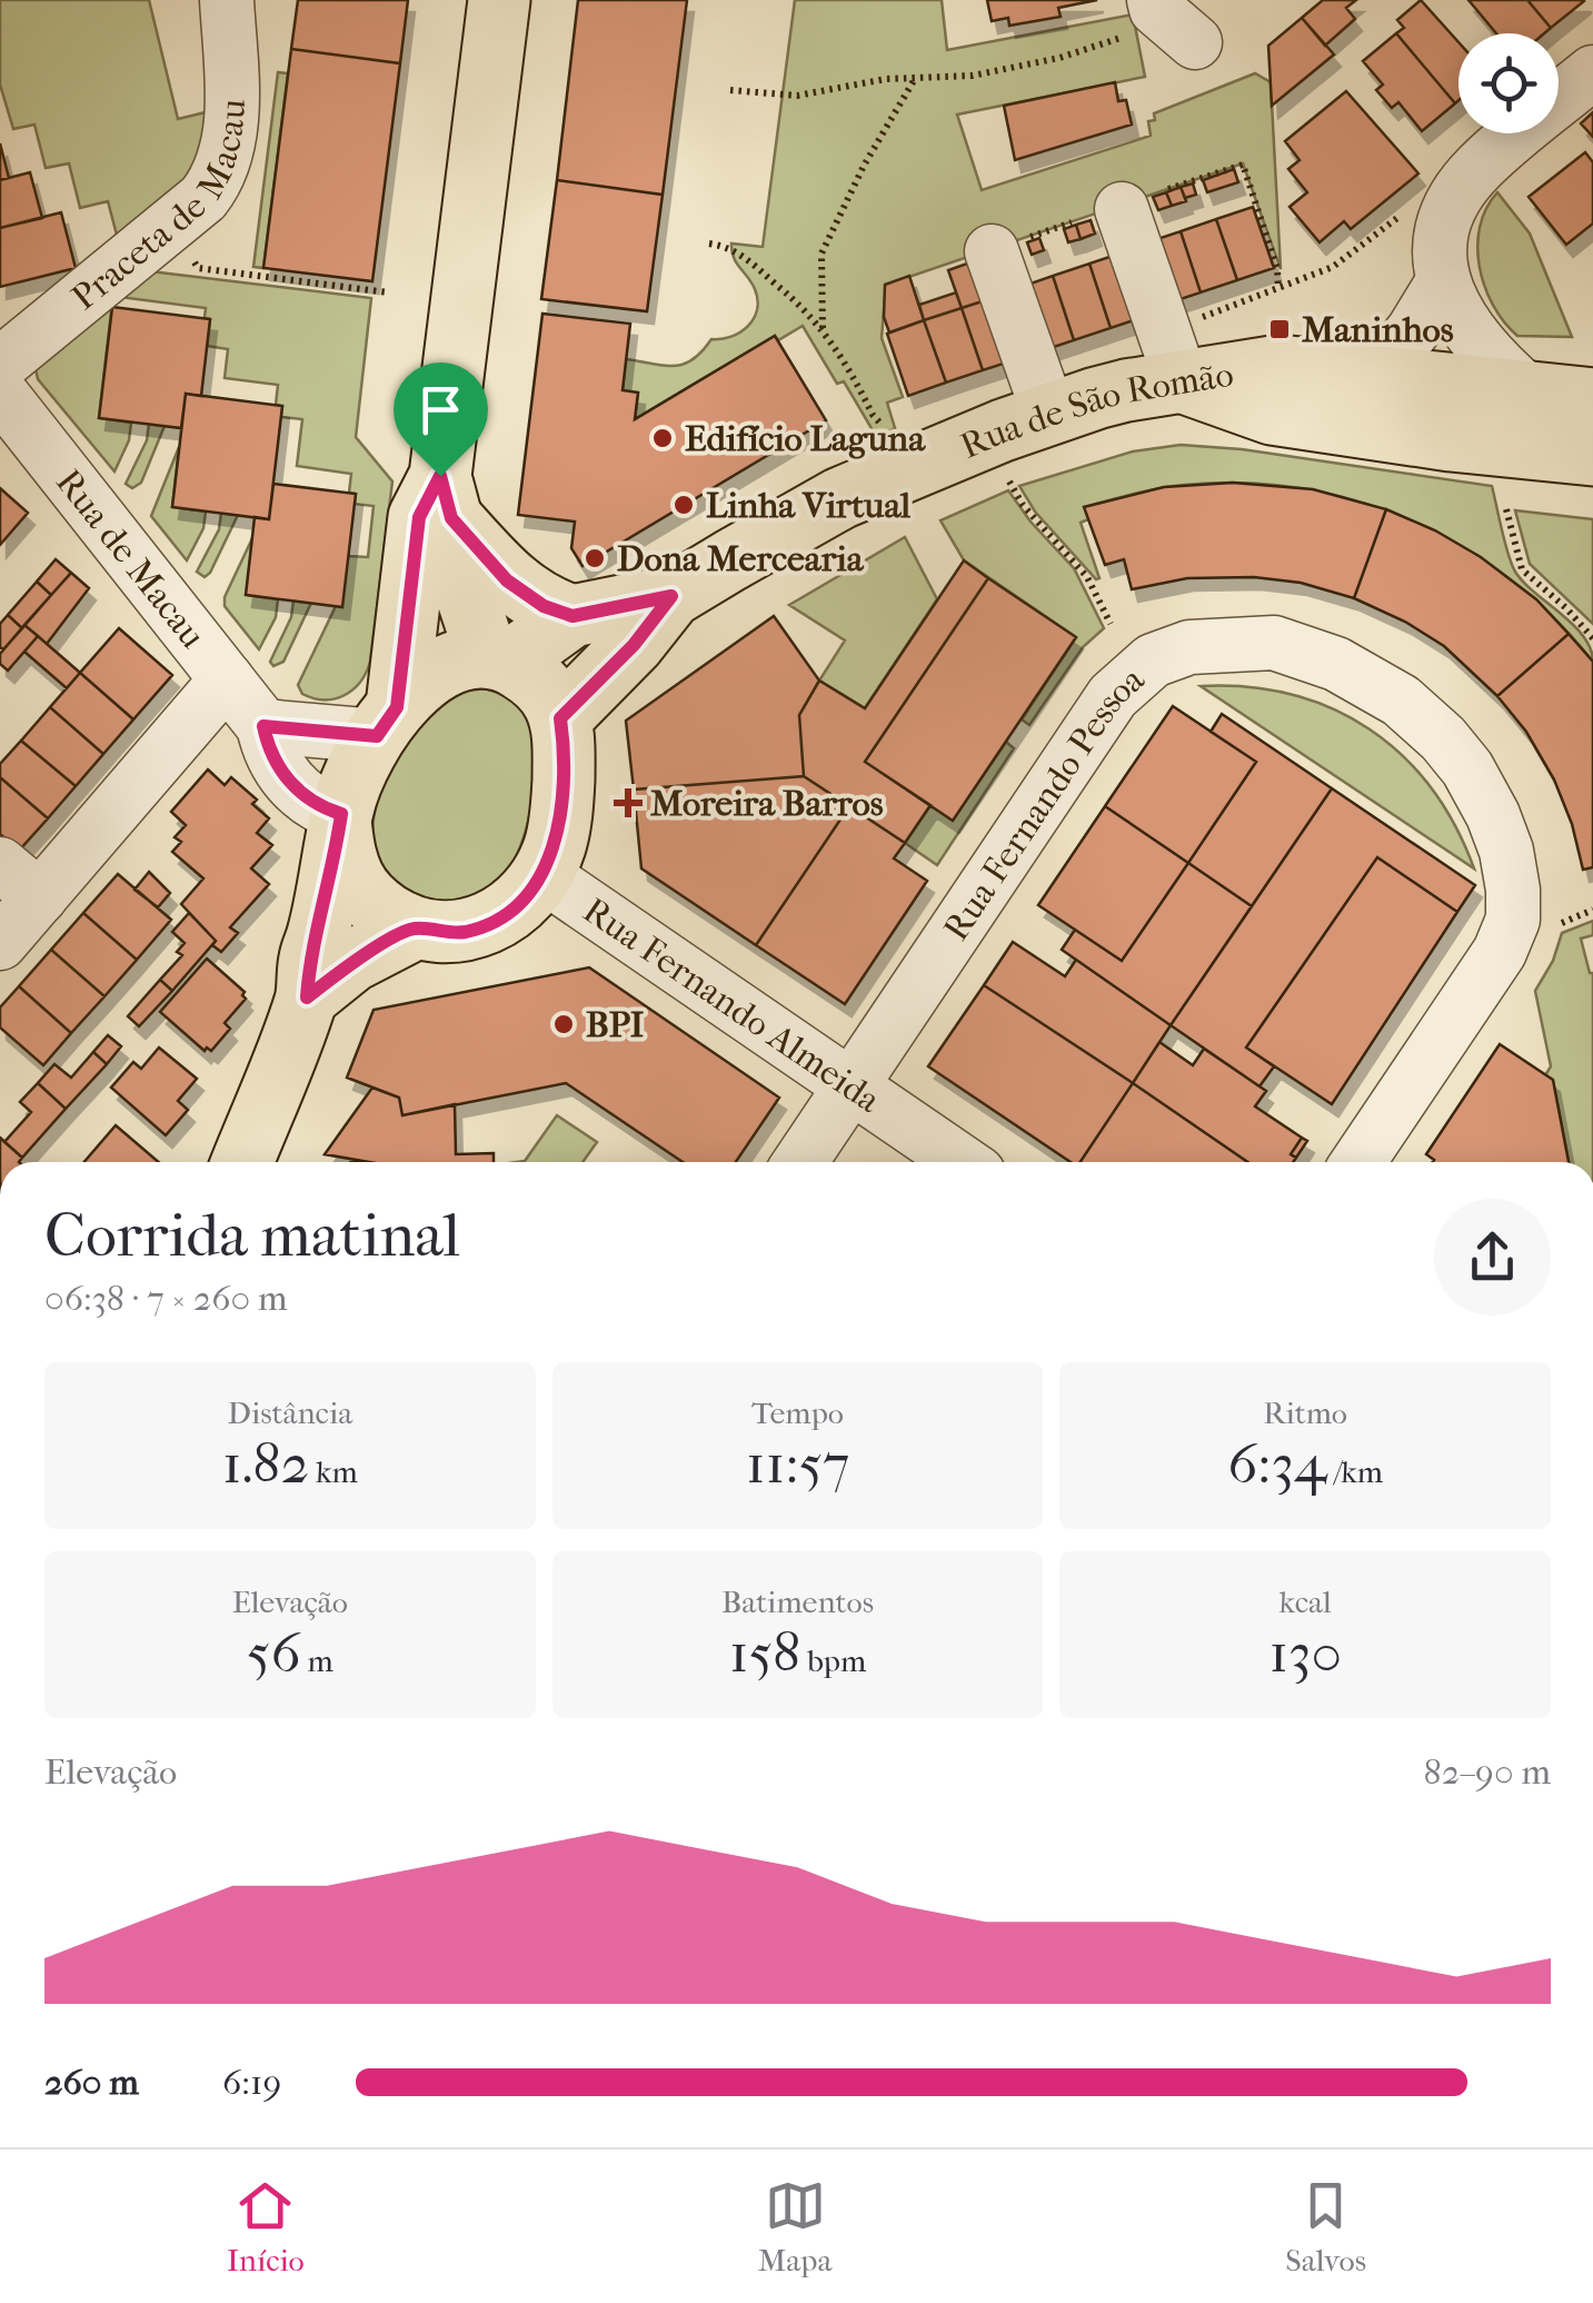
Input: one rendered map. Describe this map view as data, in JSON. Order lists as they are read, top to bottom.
{
  "streets": {
    "main road": ["Rua de São Romão"],
    "street": [
      "Praceta de Macau",
      "Rua de Macau",
      "Rua Fernando Pessoa",
      "Rua Fernando Almeida"
    ]
  },
  "crossings": [
    ["Rua de São Romão", "Rua de Macau"],
    ["Rua de São Romão", "Rua Fernando Almeida"],
    ["Rua de Macau", "Rua Fernando Almeida"],
    ["Rua Fernando Pessoa", "Rua Fernando Almeida"]
  ],
  "places": {
    "transit": ["Maninhos"],
    "other": [
      "Edifício Laguna",
      "Linha Virtual",
      "Dona Mercearia",
      "BPI"
    ],
    "health": ["Moreira Barros"]
  },
  "page": {
    "heading": ["Corrida matinal", "06:38 · 7 × 260 m"],
    "stats": [
      ["Distância", "1.82 km"],
      ["Tempo", "11:57"],
      ["Ritmo", "6:34 /km"],
      ["Elevação", "56 m"],
      ["Batimentos", "158 bpm"],
      ["kcal", "130"]
    ],
    "chart": ["Elevação", "82–90 m"],
    "list": [
      {
        "name": "260 m",
        "note": "6:19"
      }
    ],
    "tabs": ["Início", "Mapa", "Salvos"]
  }
}
